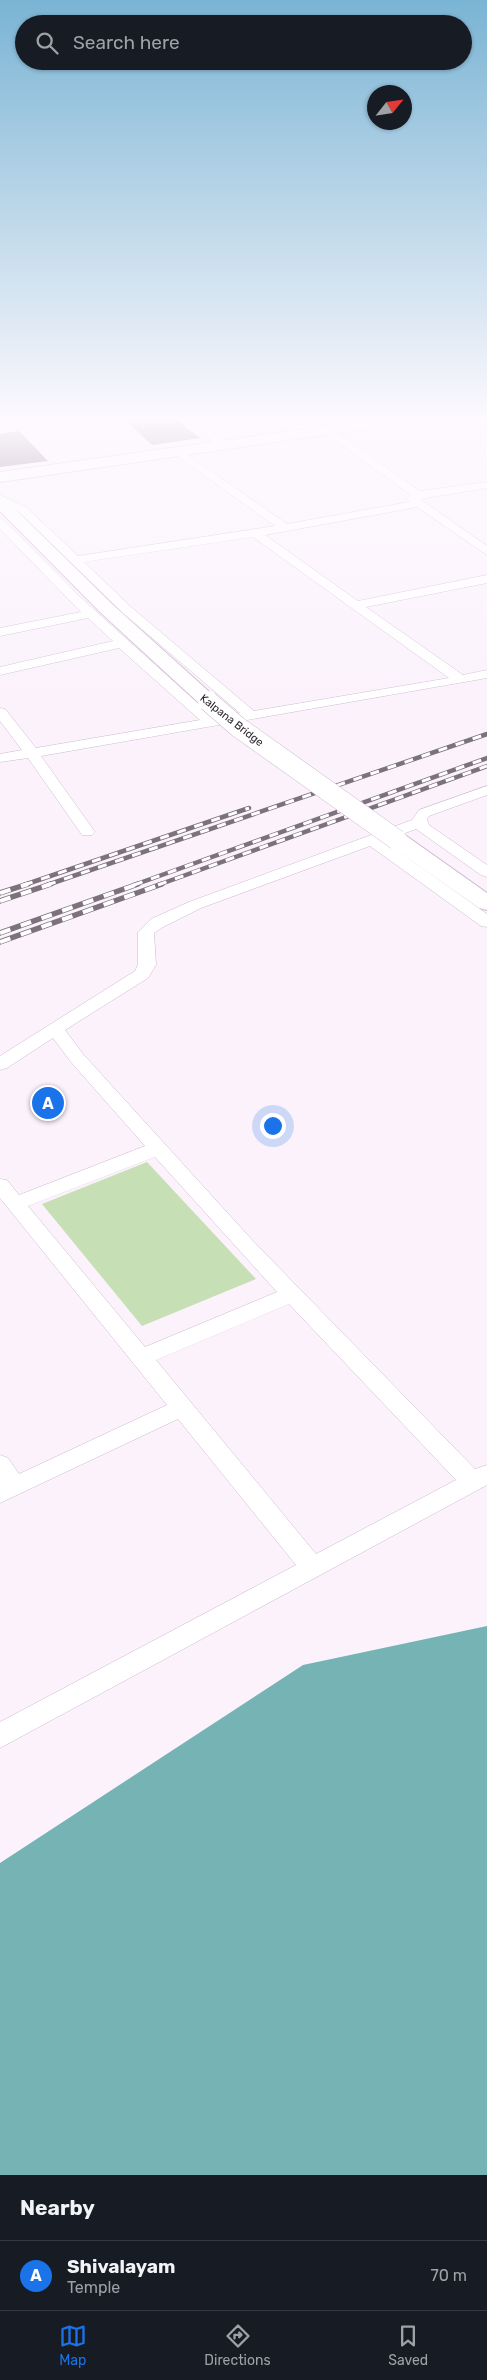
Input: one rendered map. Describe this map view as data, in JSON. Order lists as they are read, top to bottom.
{
  "streets": {
    "main road": ["Kalpana Bridge"]
  },
  "north": "top right",
  "page": {
    "search": "Search here",
    "pins": "A",
    "heading": "Nearby",
    "list": [
      {
        "mark": "A",
        "name": "Shivalayam",
        "note": "Temple",
        "value": "70 m"
      }
    ],
    "nav": ["Map", "Directions", "Saved"]
  }
}
